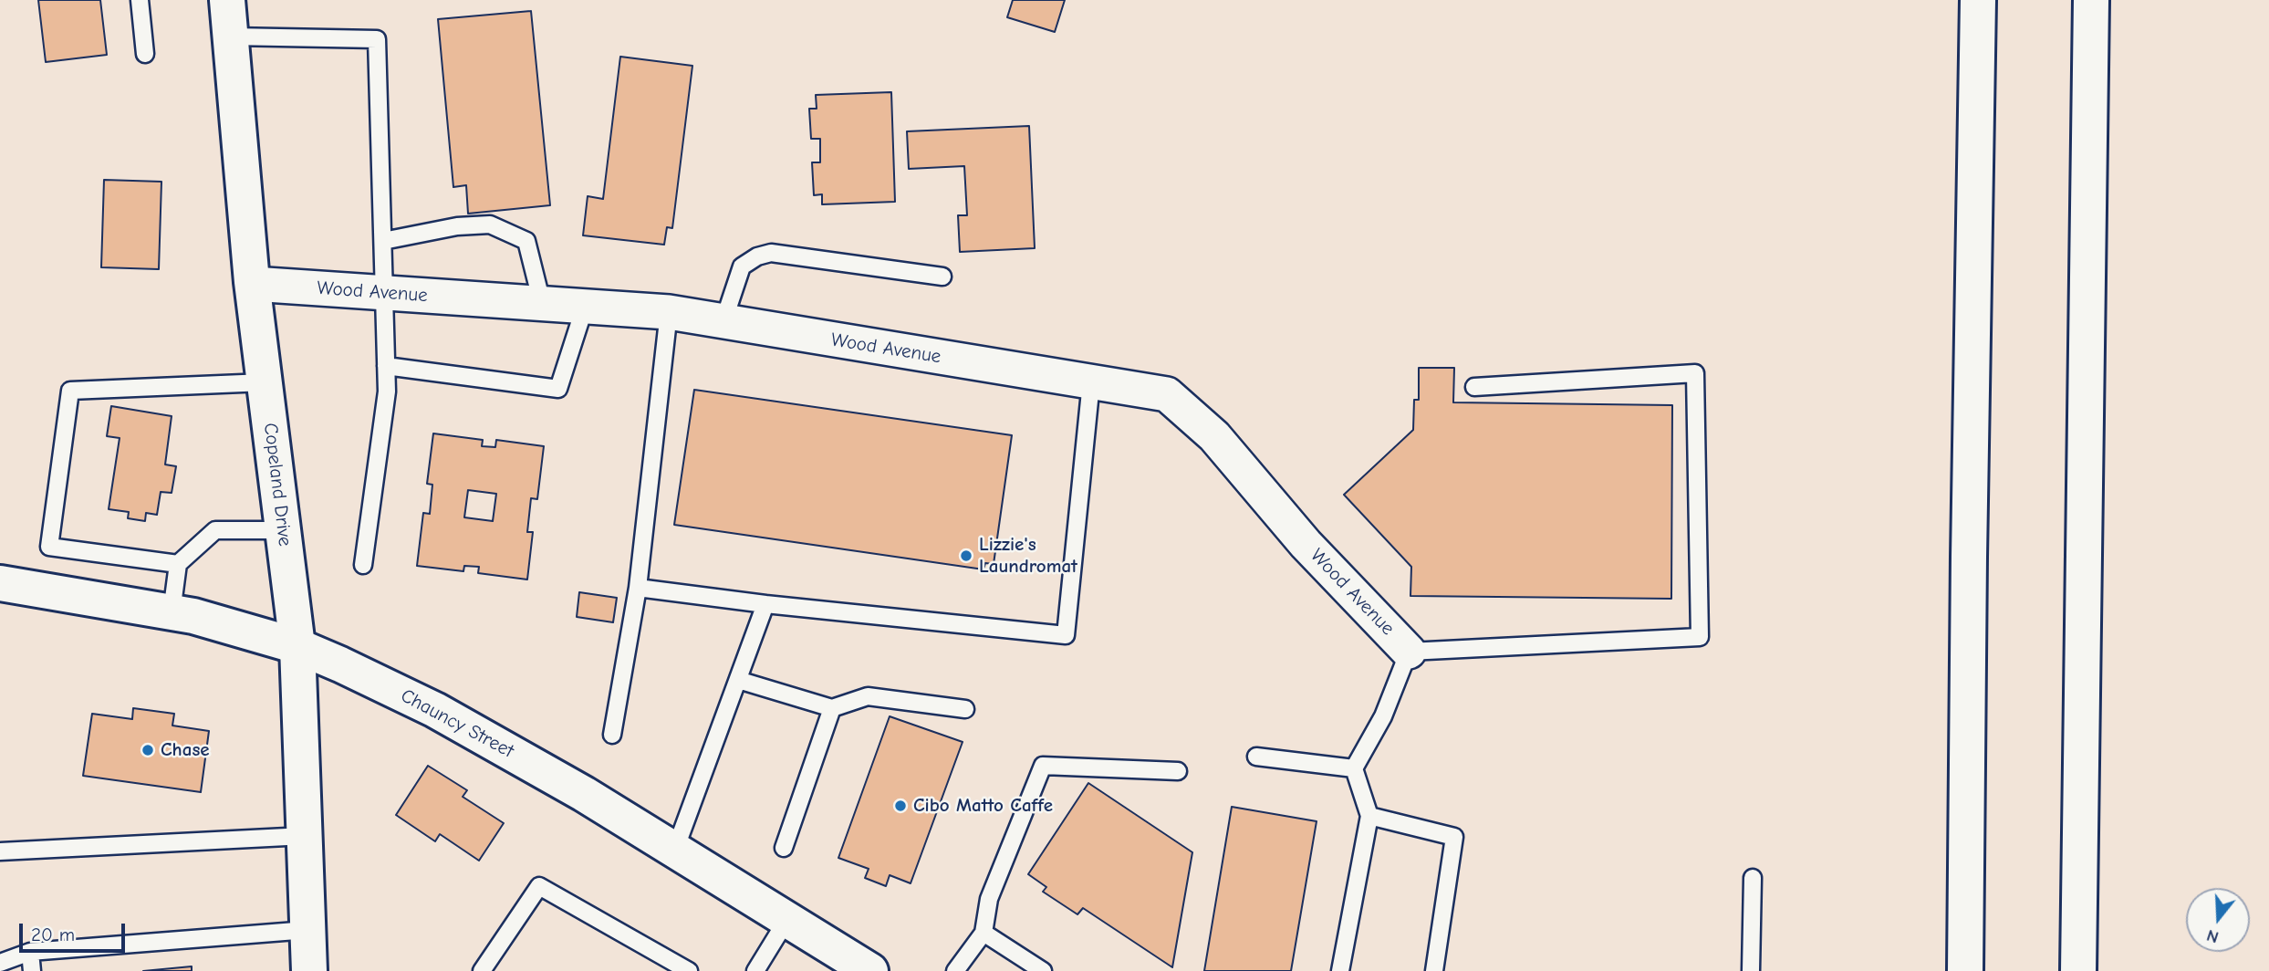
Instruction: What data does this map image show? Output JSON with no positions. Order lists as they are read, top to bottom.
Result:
{
  "streets": {
    "main road": ["Copeland Drive", "Chauncy Street"],
    "street": ["Wood Avenue"]
  },
  "crossings": [
    ["Wood Avenue", "Copeland Drive"],
    ["Copeland Drive", "Chauncy Street"]
  ],
  "places": ["Lizzie's Laundromat", "Chase", "Cibo Matto Caffe"],
  "scale_bar": "20 m",
  "north": "bottom"
}
